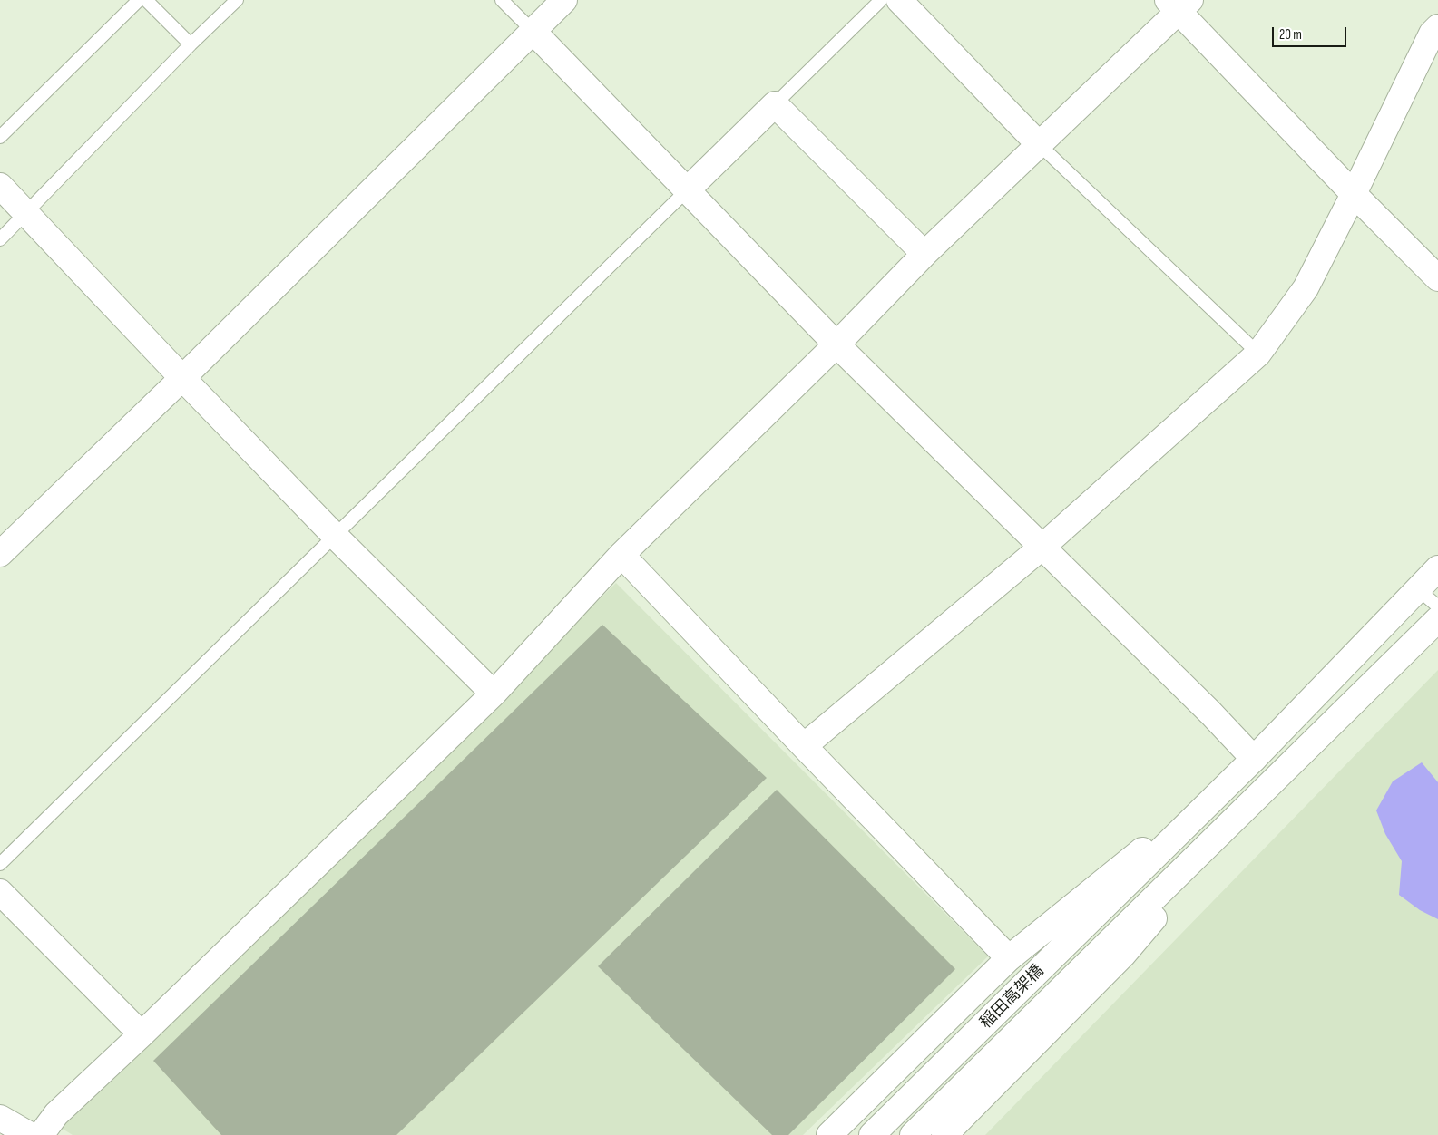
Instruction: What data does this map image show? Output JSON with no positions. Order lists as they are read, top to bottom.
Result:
{
  "streets": {
    "main road": ["稲田高架橋"]
  },
  "scale_bar": "20 m"
}
